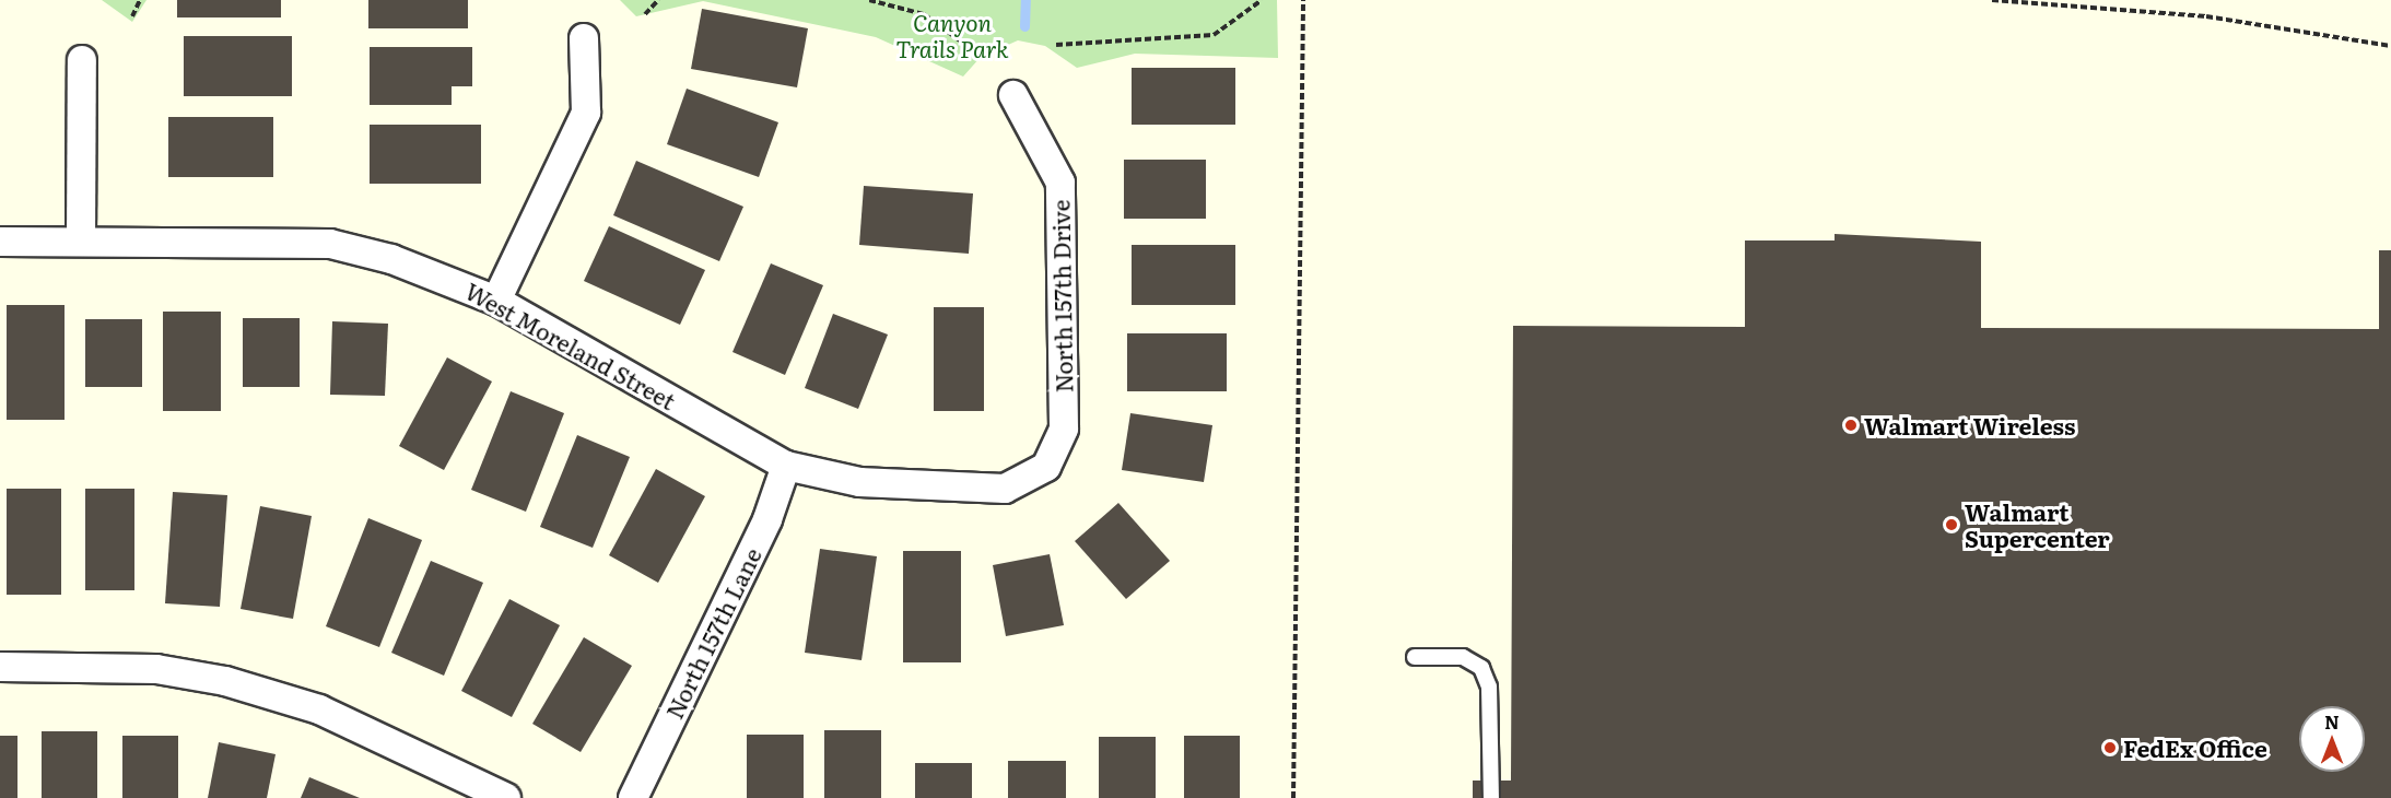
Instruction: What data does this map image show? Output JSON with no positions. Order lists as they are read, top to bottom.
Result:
{
  "streets": {
    "street": ["North 157th Drive", "West Moreland Street", "North 157th Lane"]
  },
  "crossings": [
    ["North 157th Drive", "West Moreland Street"],
    ["West Moreland Street", "North 157th Lane"]
  ],
  "parks": ["Canyon Trails Park"],
  "places": ["Walmart Wireless", "Walmart Supercenter", "FedEx Office"],
  "north": "top"
}
